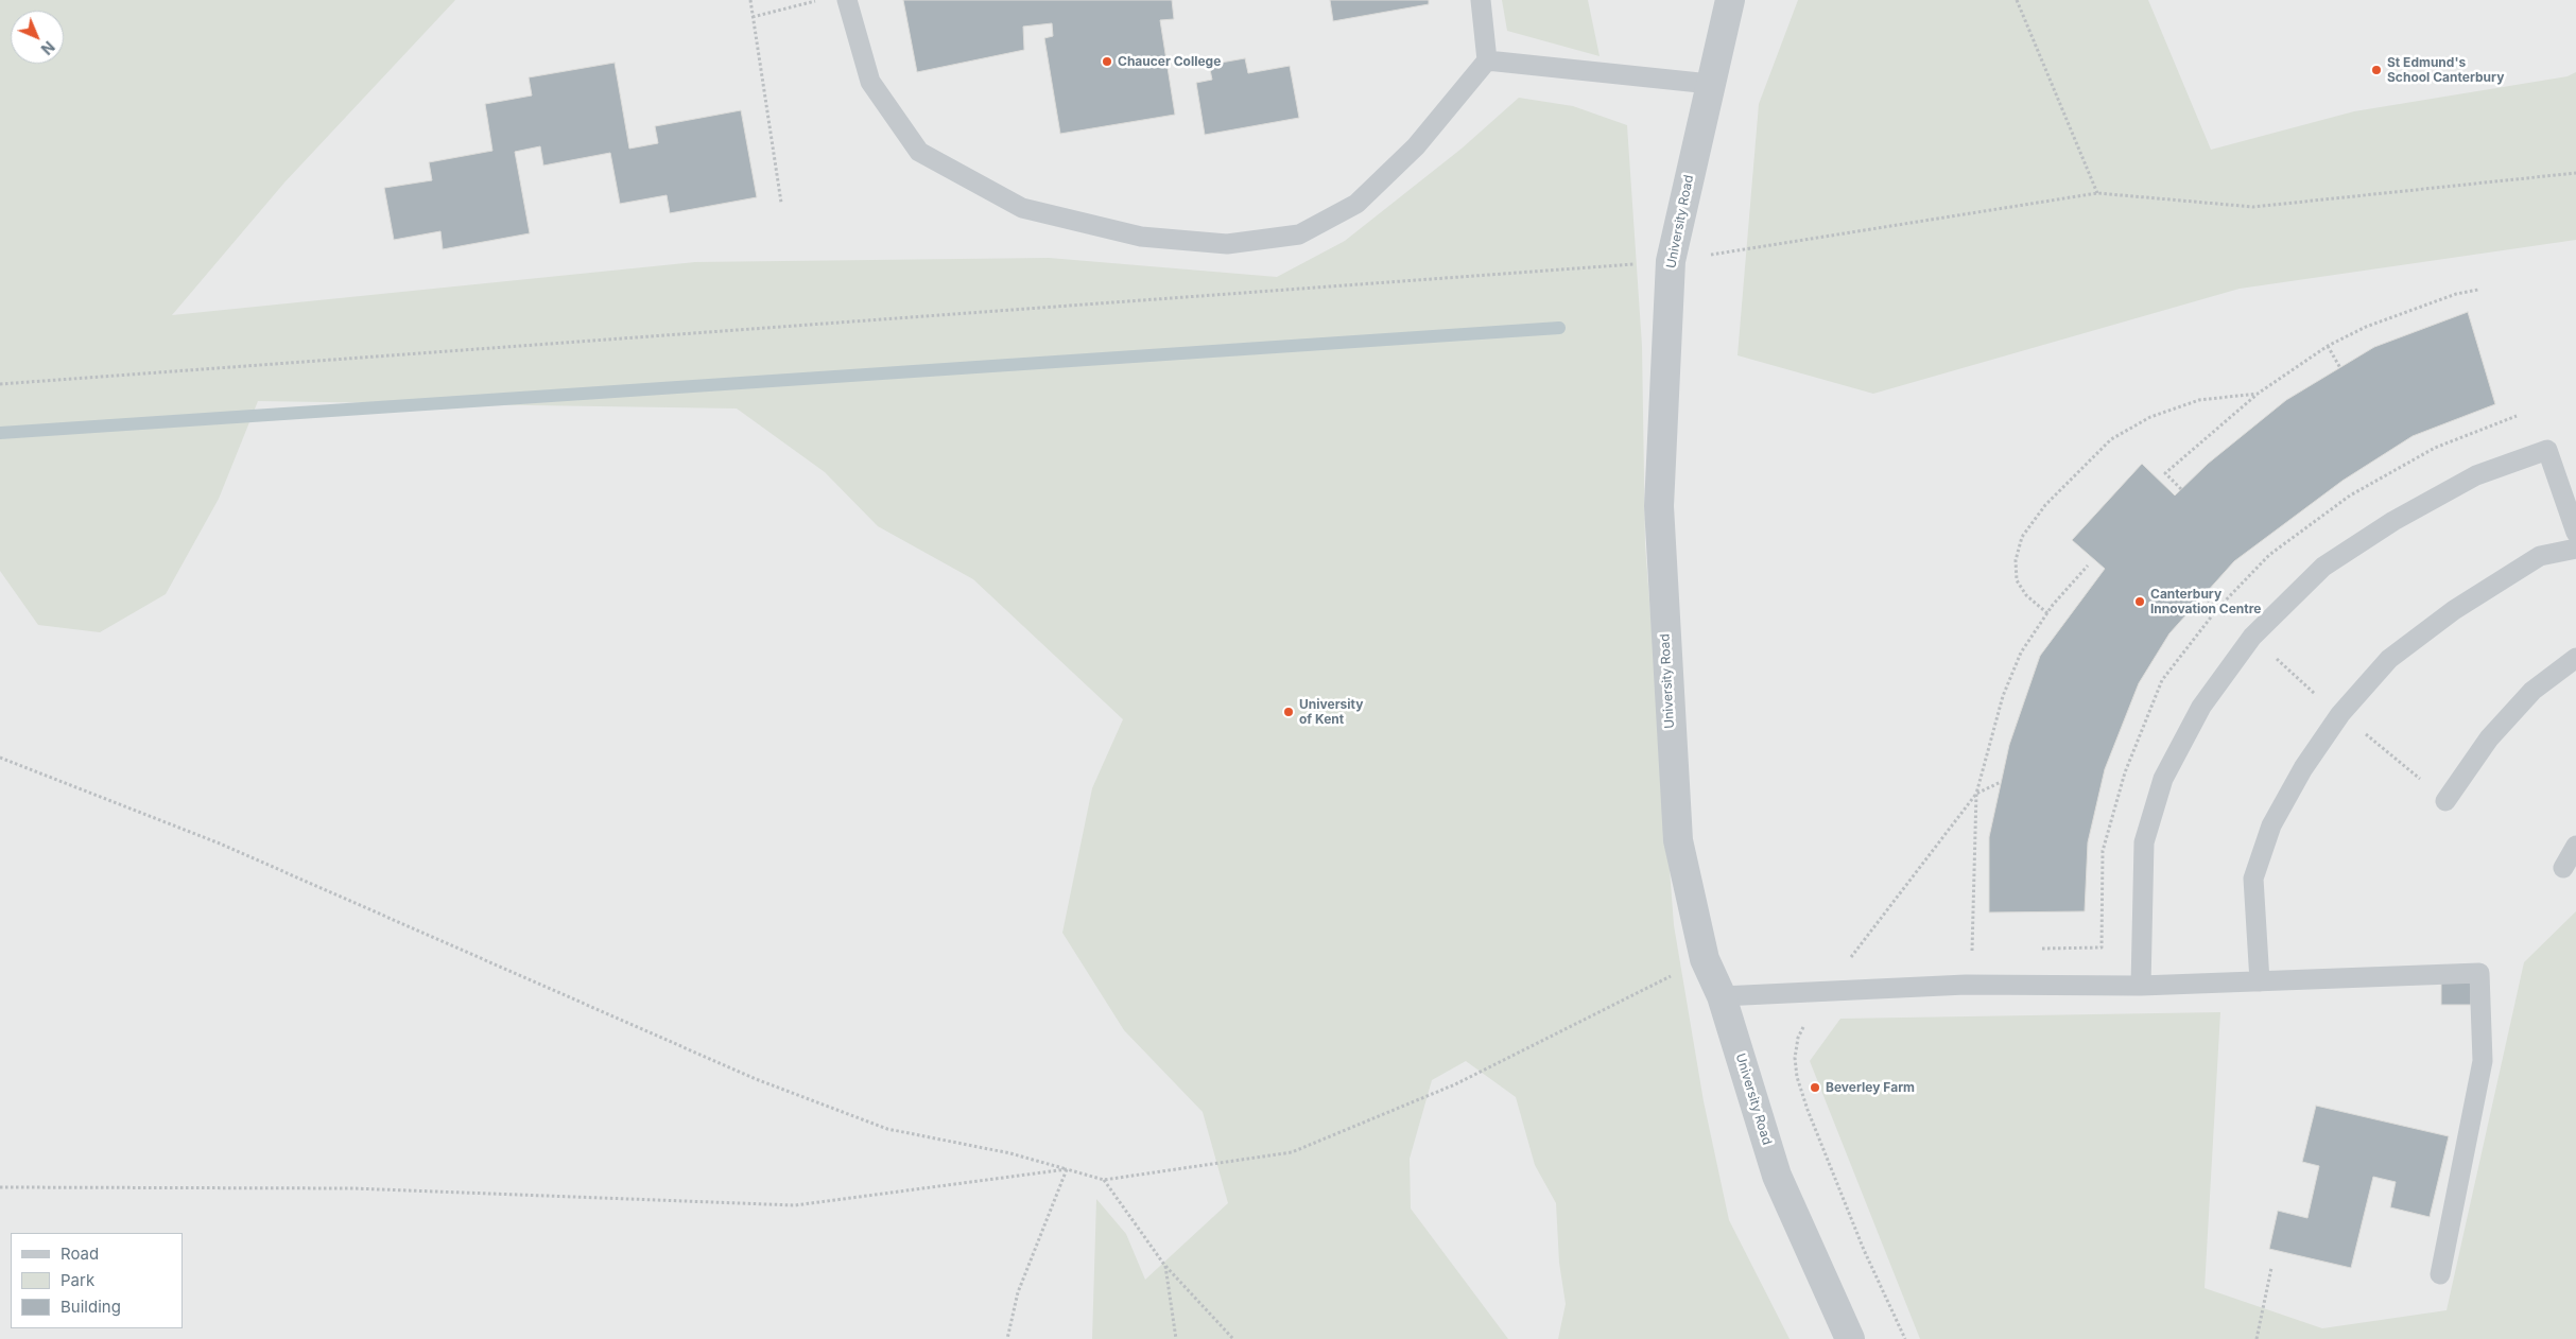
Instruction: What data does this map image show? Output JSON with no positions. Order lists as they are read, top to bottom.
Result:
{
  "streets": {
    "street": ["University Road"]
  },
  "places": [
    "Chaucer College",
    "St Edmund's School Canterbury",
    "Canterbury Innovation Centre",
    "University of Kent",
    "Beverley Farm"
  ],
  "legend": ["Road", "Park", "Building"],
  "north": "bottom right"
}
